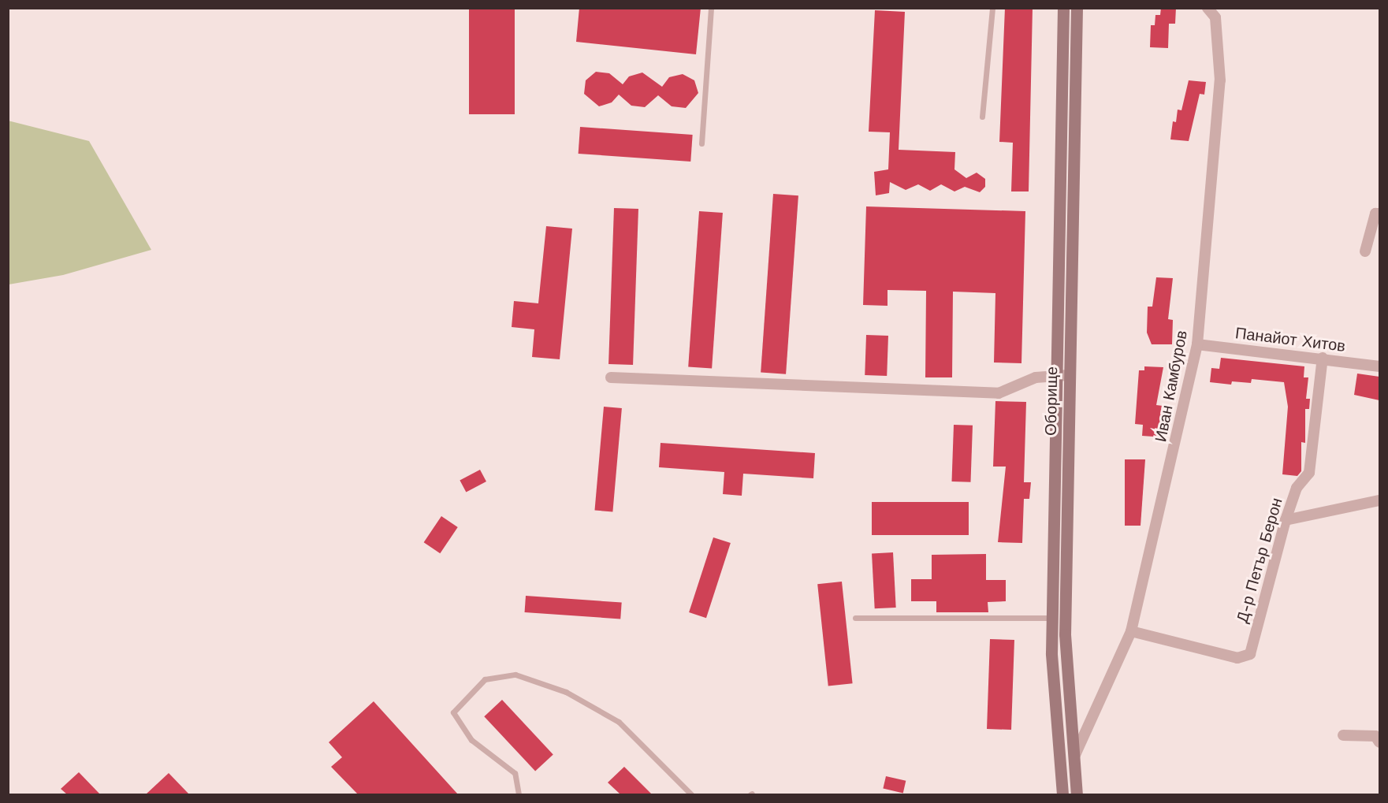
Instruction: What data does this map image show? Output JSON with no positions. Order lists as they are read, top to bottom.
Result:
{
  "streets": {
    "main road": ["Оборище"],
    "street": ["Панайот Хитов", "Иван Камбуров", "Д-р Петър Берон"]
  },
  "crossings": [
    ["Панайот Хитов", "Иван Камбуров"],
    ["Панайот Хитов", "Д-р Петър Берон"],
    ["Иван Камбуров", "Оборище"],
    ["Иван Камбуров", "Д-р Петър Берон"]
  ]
}
